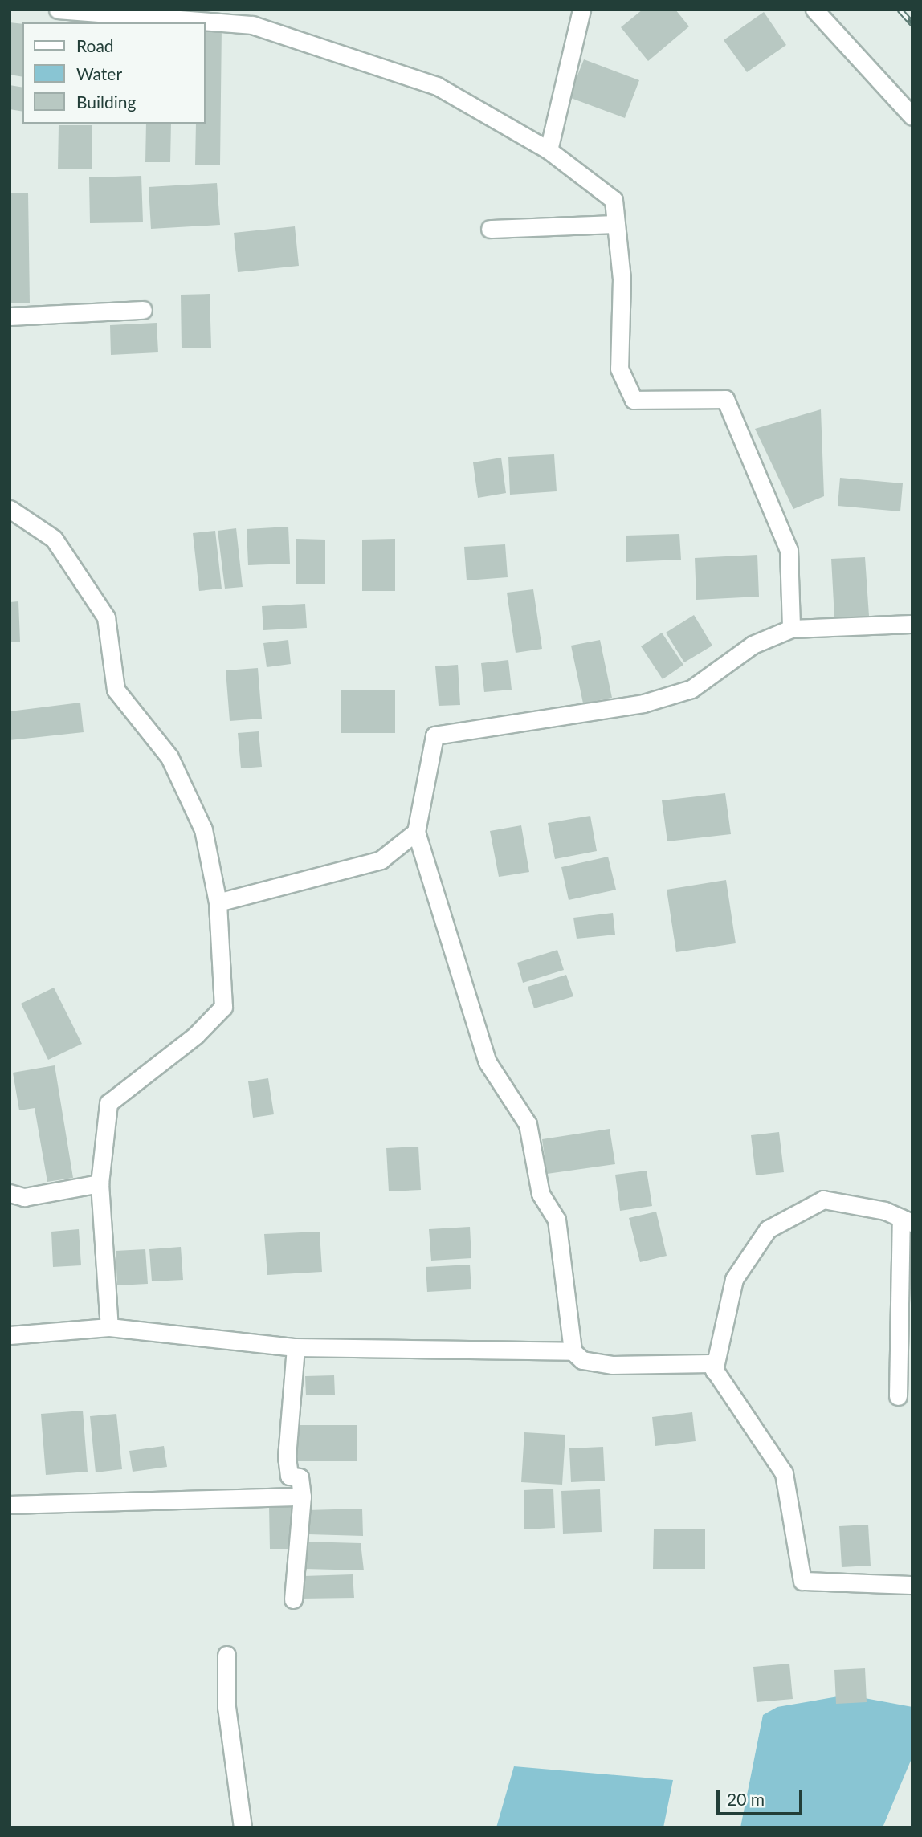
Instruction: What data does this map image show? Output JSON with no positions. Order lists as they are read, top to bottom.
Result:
{
  "legend": ["Road", "Water", "Building"],
  "scale_bar": "20 m"
}
